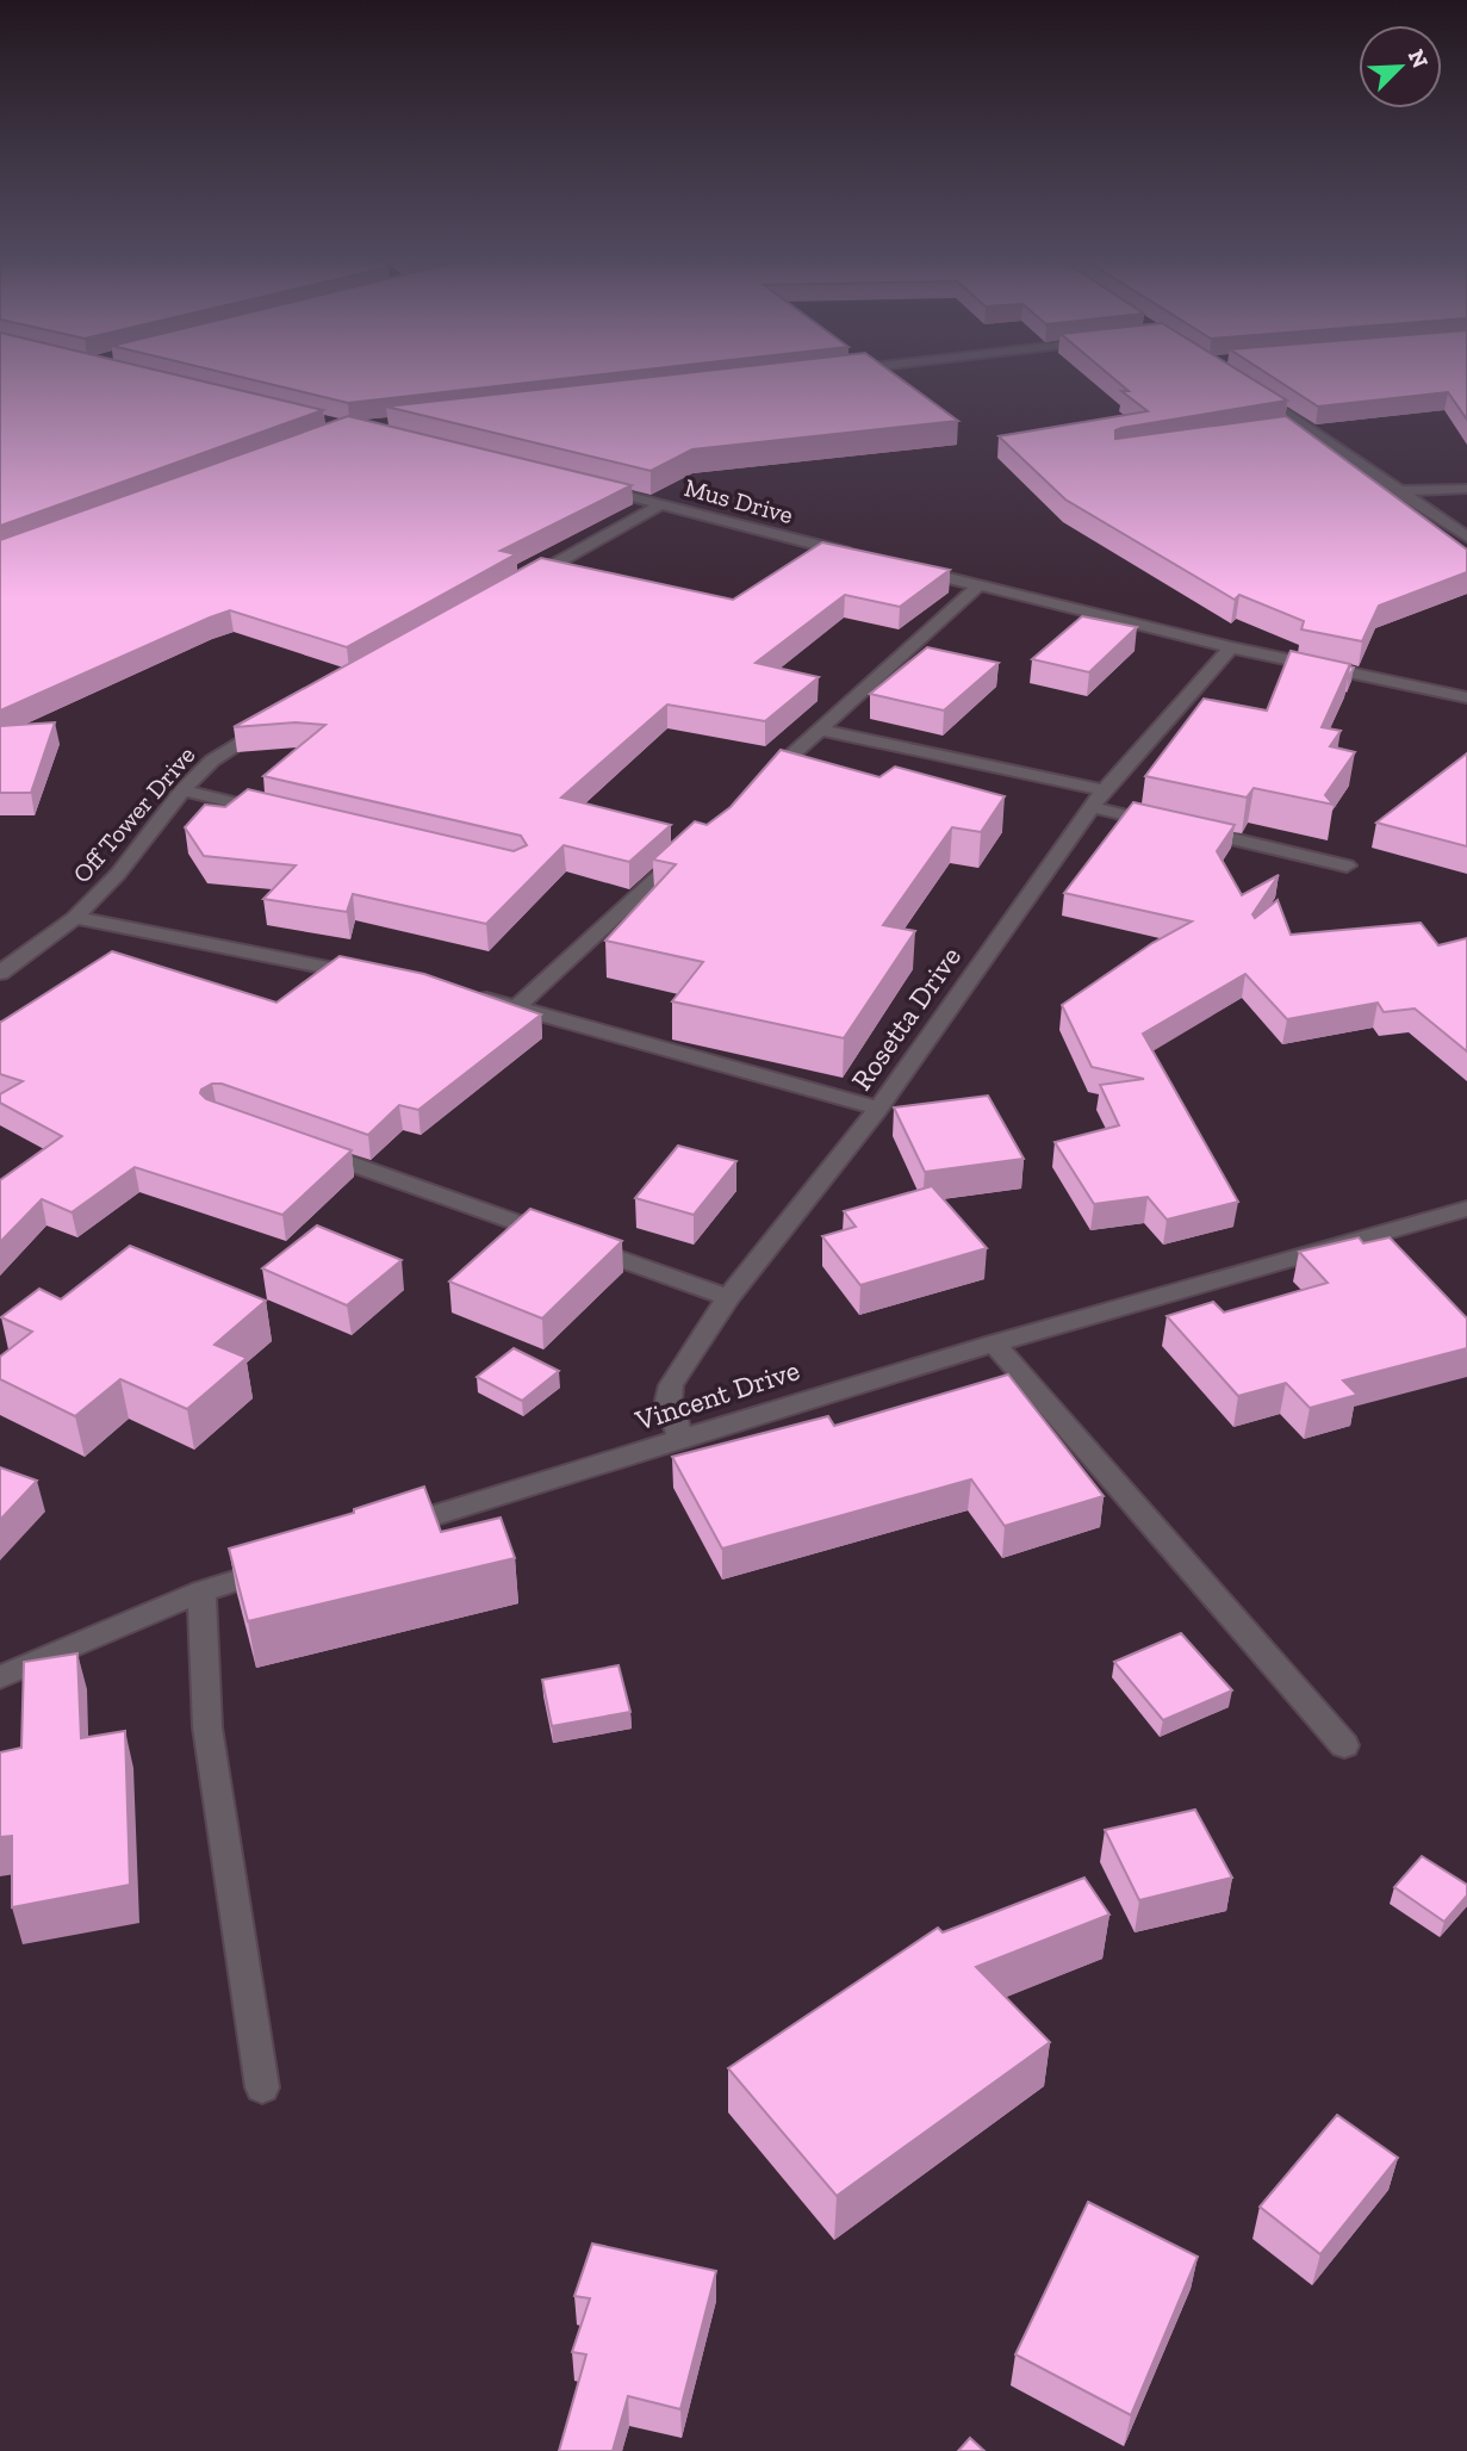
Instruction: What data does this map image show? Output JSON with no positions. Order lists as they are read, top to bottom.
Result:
{
  "streets": {
    "street": [
      "Mus Drive",
      "Off Tower Drive",
      "Rosetta Drive",
      "Vincent Drive"
    ]
  },
  "crossings": [
    ["Rosetta Drive", "Vincent Drive"]
  ],
  "north": "top right"
}
